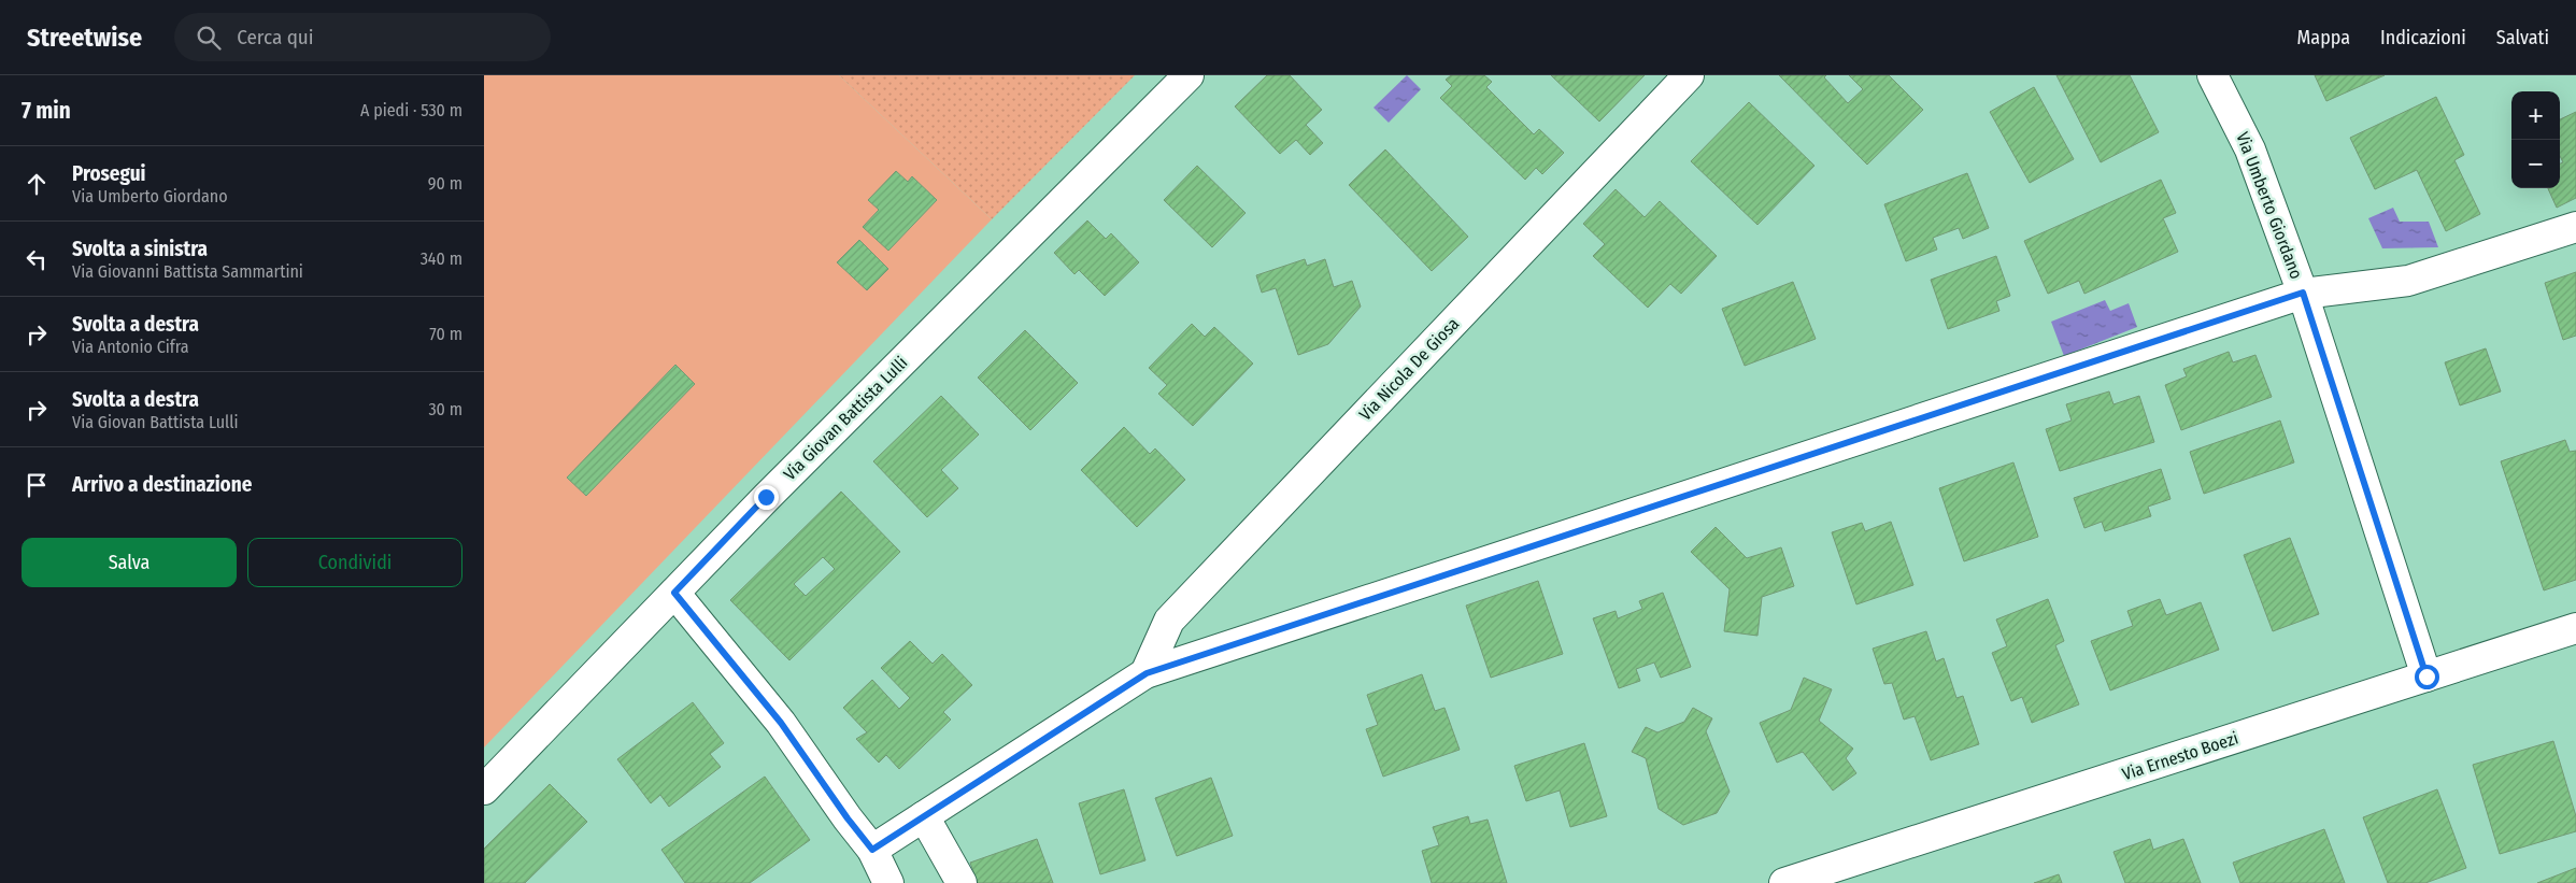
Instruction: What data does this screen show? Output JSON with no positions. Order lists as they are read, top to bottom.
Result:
{
  "streets": {
    "street": [
      "Via Umberto Giordano",
      "Via Nicola De Giosa",
      "Via Giovan Battista Lulli",
      "Via Ernesto Boezi"
    ]
  },
  "crossings": [
    ["Via Umberto Giordano", "Via Ernesto Boezi"]
  ],
  "page": {
    "header": "Streetwise",
    "search": "Cerca qui",
    "nav": ["Mappa", "Indicazioni", "Salvati"],
    "heading": ["7 min", "A piedi · 530 m"],
    "map_buttons": ["+", "−"],
    "list": [
      ["Prosegui", "Via Umberto Giordano", "90 m"],
      ["Svolta a sinistra", "Via Giovanni Battista Sammartini", "340 m"],
      ["Svolta a destra", "Via Antonio Cifra", "70 m"],
      ["Svolta a destra", "Via Giovan Battista Lulli", "30 m"],
      "Arrivo a destinazione"
    ],
    "buttons": ["Salva", "Condividi"]
  }
}
